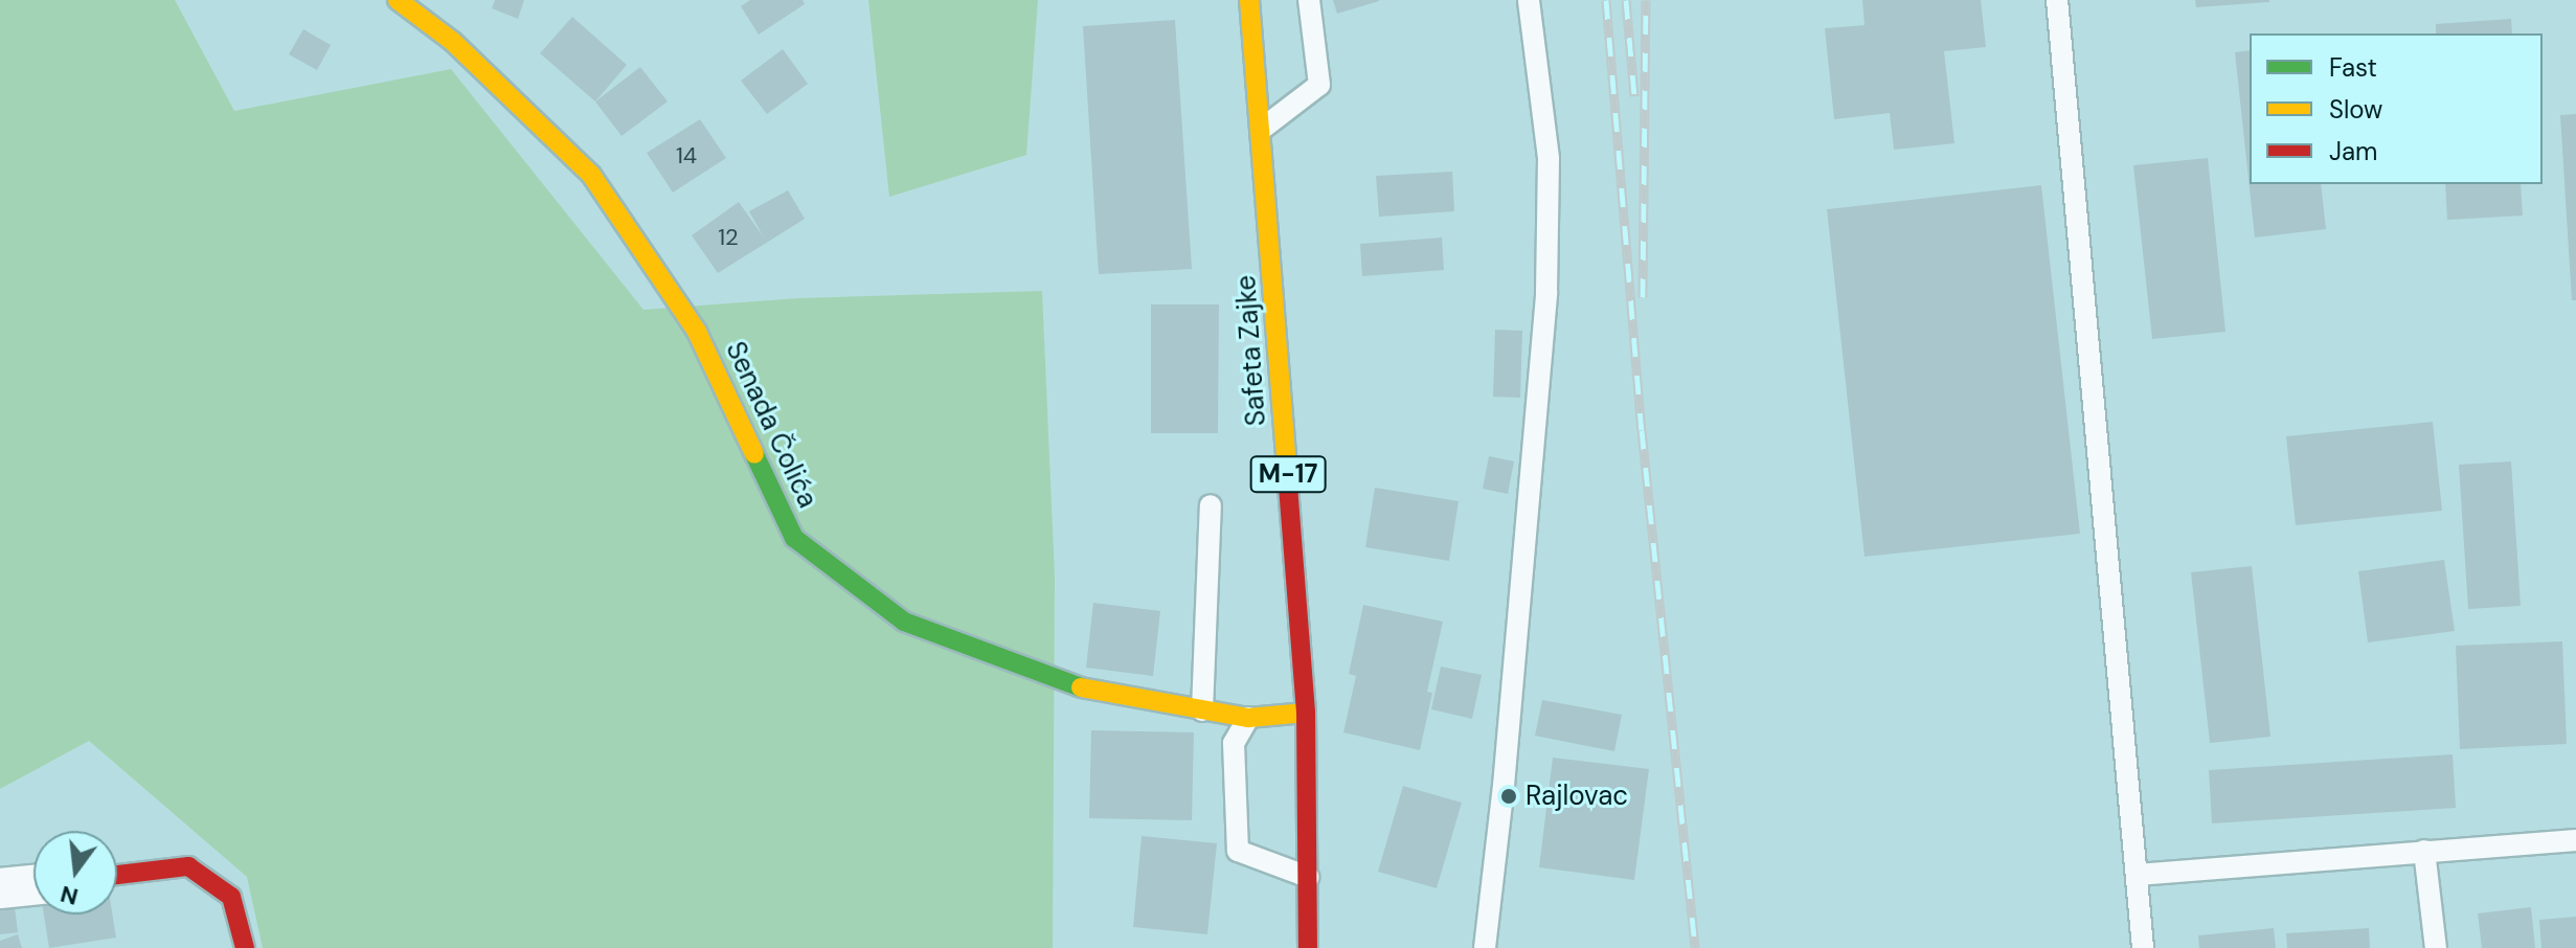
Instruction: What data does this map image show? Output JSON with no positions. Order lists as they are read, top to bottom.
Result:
{
  "streets": {
    "street": ["Safeta Zajke", "Senada Čolića", "M-17"]
  },
  "crossings": [
    ["Safeta Zajke", "Senada Čolića"]
  ],
  "places": ["Rajlovac"],
  "house_numbers": ["14", "12"],
  "legend": ["Fast", "Slow", "Jam"],
  "north": "bottom"
}
